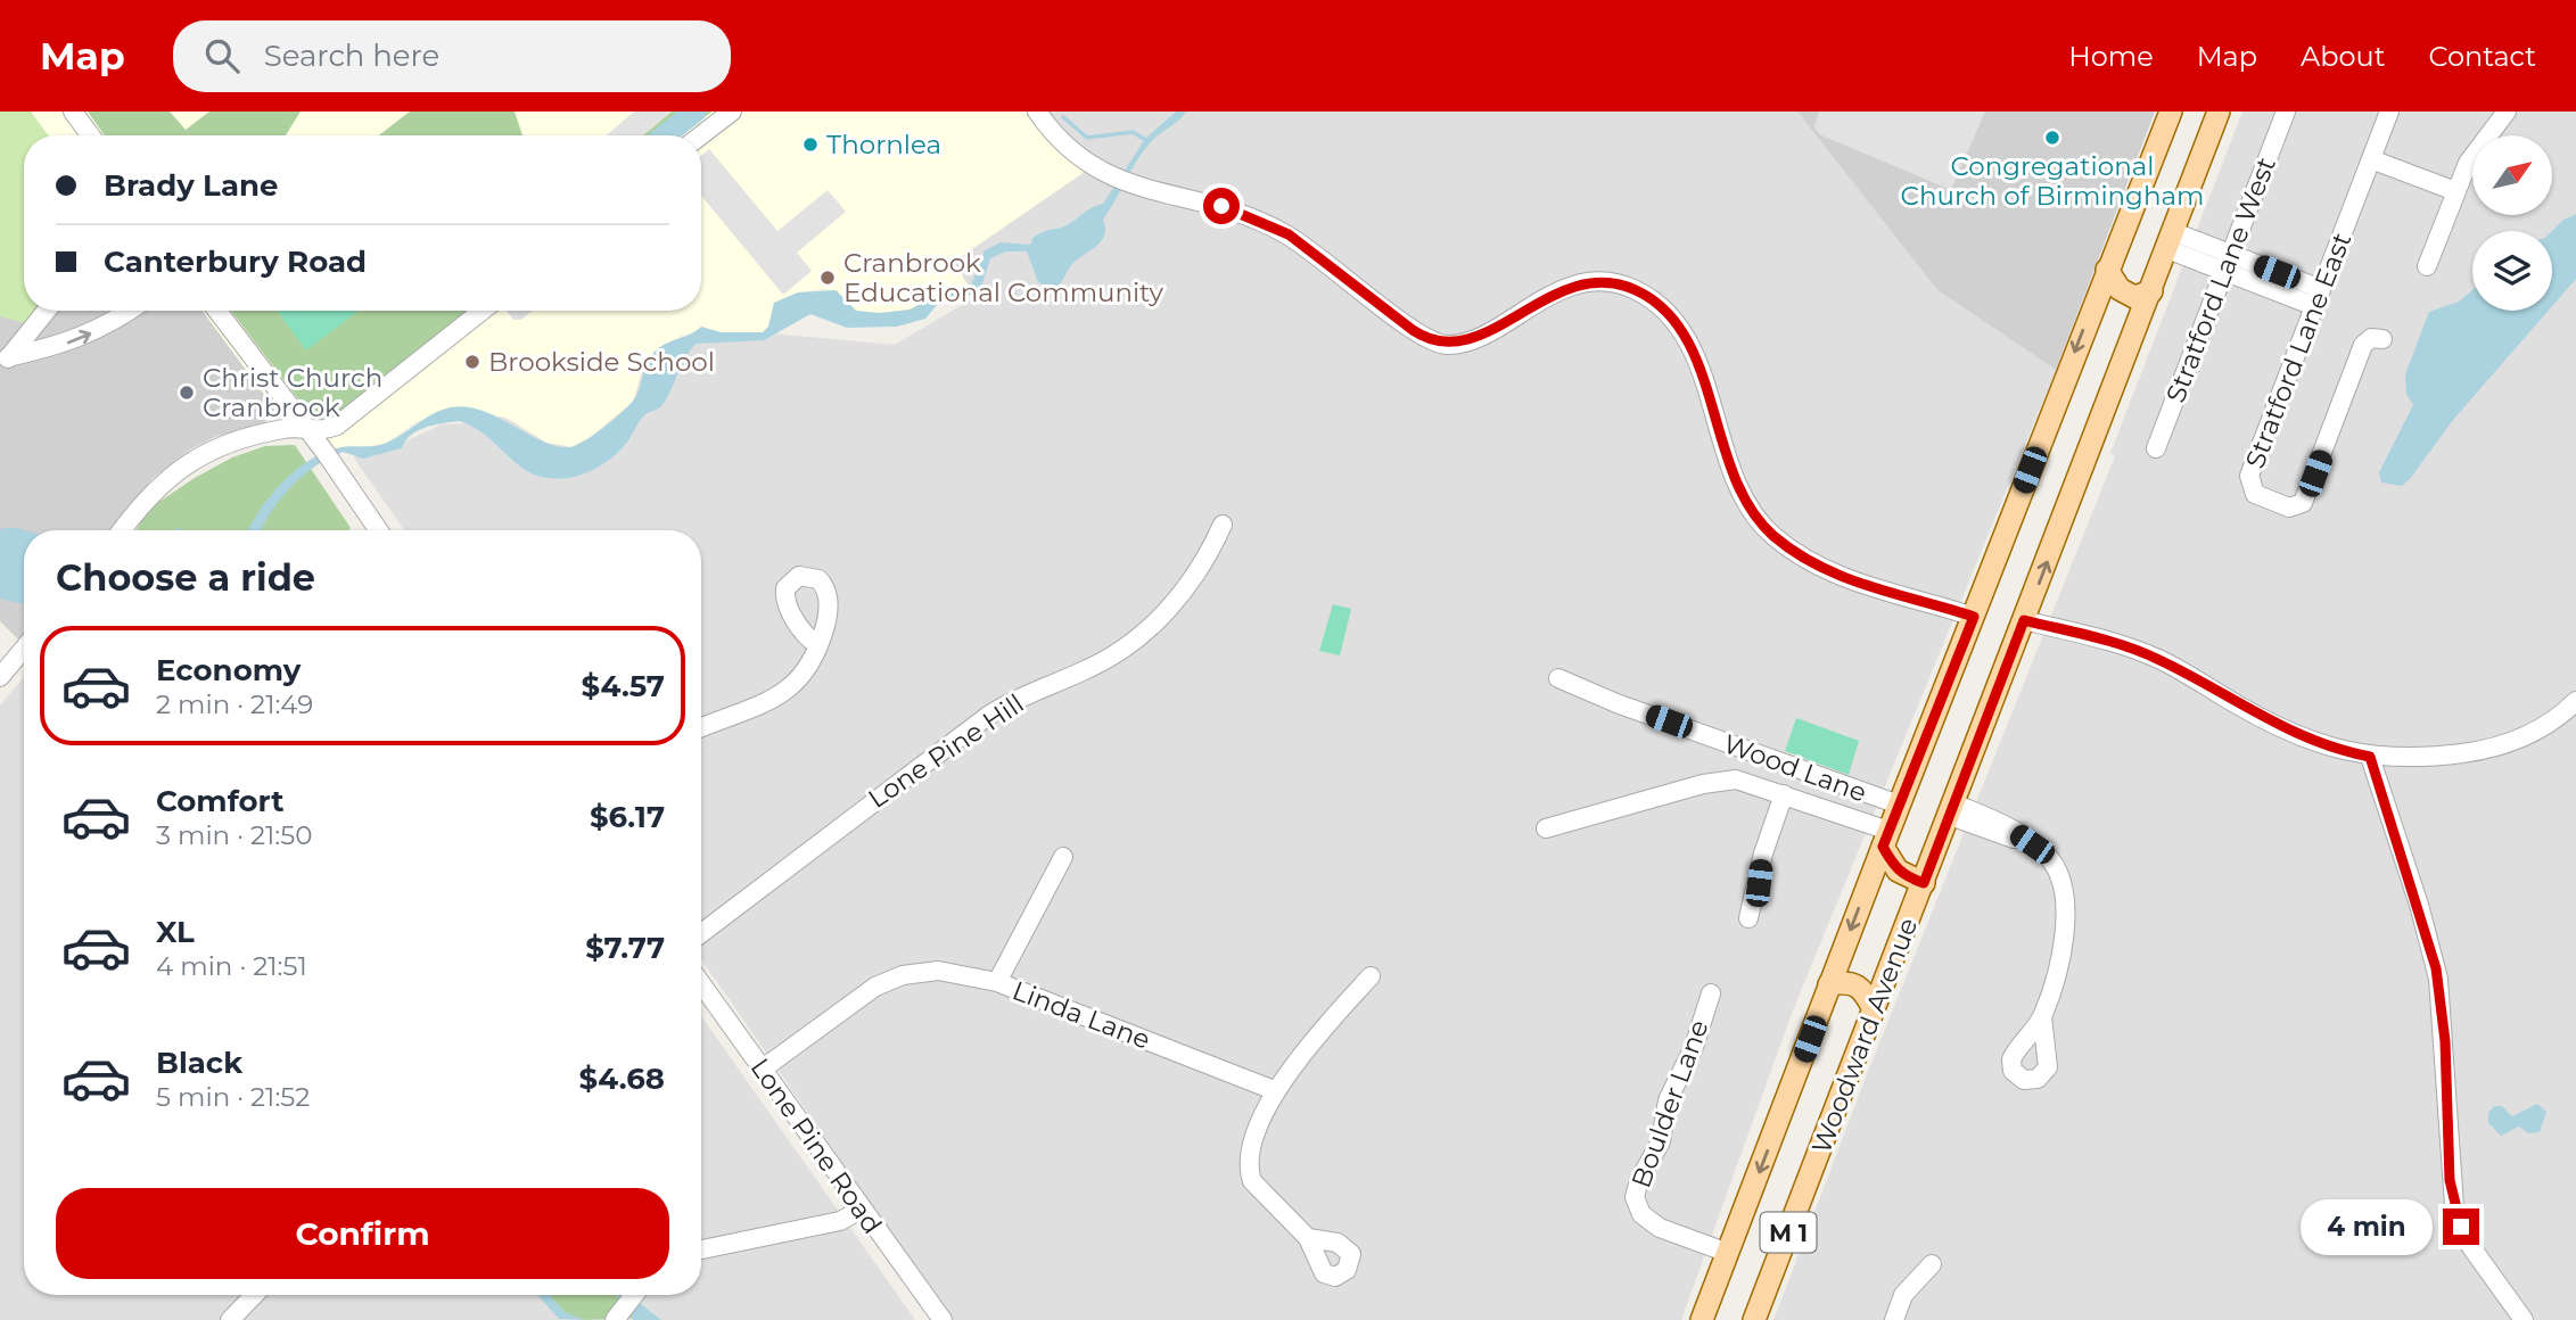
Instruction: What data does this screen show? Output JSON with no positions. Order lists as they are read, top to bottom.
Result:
{
  "streets": {
    "main road": ["Woodward Avenue", "M 1"],
    "street": [
      "Stratford Lane West",
      "Stratford Lane East",
      "Lone Pine Hill",
      "Wood Lane",
      "Linda Lane",
      "Boulder Lane",
      "Lone Pine Road"
    ]
  },
  "crossings": [
    ["Wood Lane", "Woodward Avenue"],
    ["Linda Lane", "Lone Pine Road"],
    ["Woodward Avenue", "Boulder Lane"],
    ["Woodward Avenue", "M 1"]
  ],
  "places": [
    "Congregational Church of Birmingham",
    "Thornlea",
    "Cranbrook Educational Community",
    "Brookside School",
    "Christ Church Cranbrook"
  ],
  "north": "top right",
  "page": {
    "header": "Map",
    "search": "Search here",
    "nav": [
      "Home",
      "Map",
      "About",
      "Contact"
    ],
    "banner": ["Brady Lane", "Canterbury Road"],
    "heading": "Choose a ride",
    "list": [
      {
        "name": "Economy",
        "note": "2 min · 21:49",
        "value": "$4.57"
      },
      {
        "name": "Comfort",
        "note": "3 min · 21:50",
        "value": "$6.17"
      },
      {
        "name": "XL",
        "note": "4 min · 21:51",
        "value": "$7.77"
      },
      {
        "name": "Black",
        "note": "5 min · 21:52",
        "value": "$4.68"
      }
    ],
    "buttons": "Confirm",
    "bubble": "4 min"
  }
}
